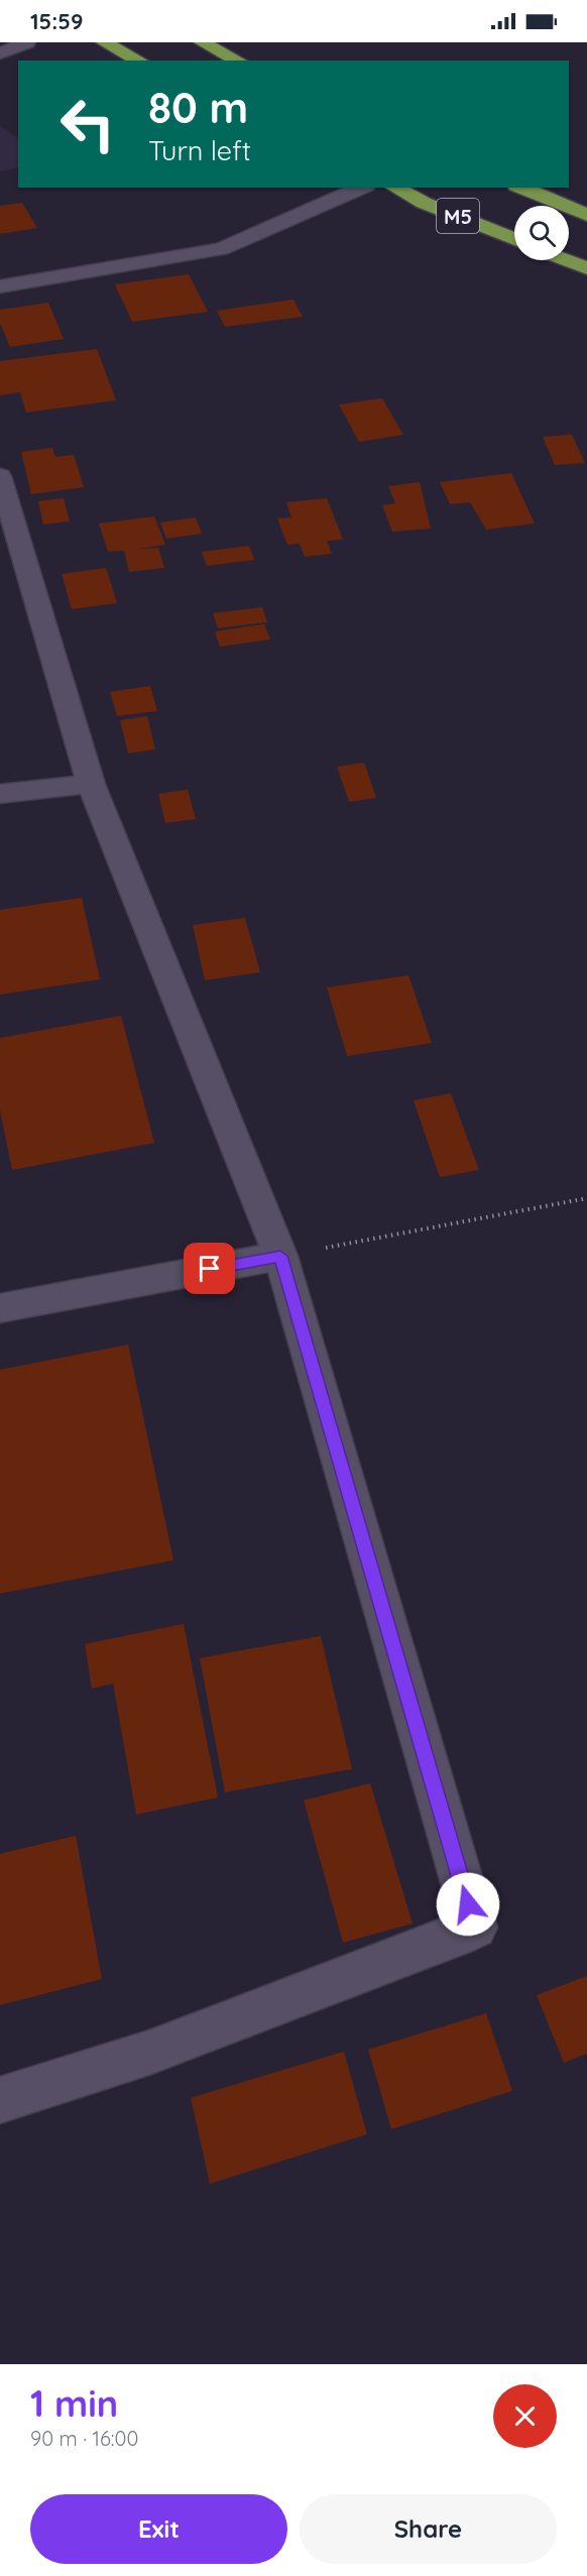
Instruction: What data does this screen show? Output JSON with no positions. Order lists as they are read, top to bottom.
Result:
{
  "streets": {
    "highway": ["M5"]
  },
  "page": {
    "status": "15:59",
    "turn": ["80 m", "Turn left"],
    "heading": ["1 min", "90 m · 16:00"],
    "buttons": ["Exit", "Share"]
  }
}
